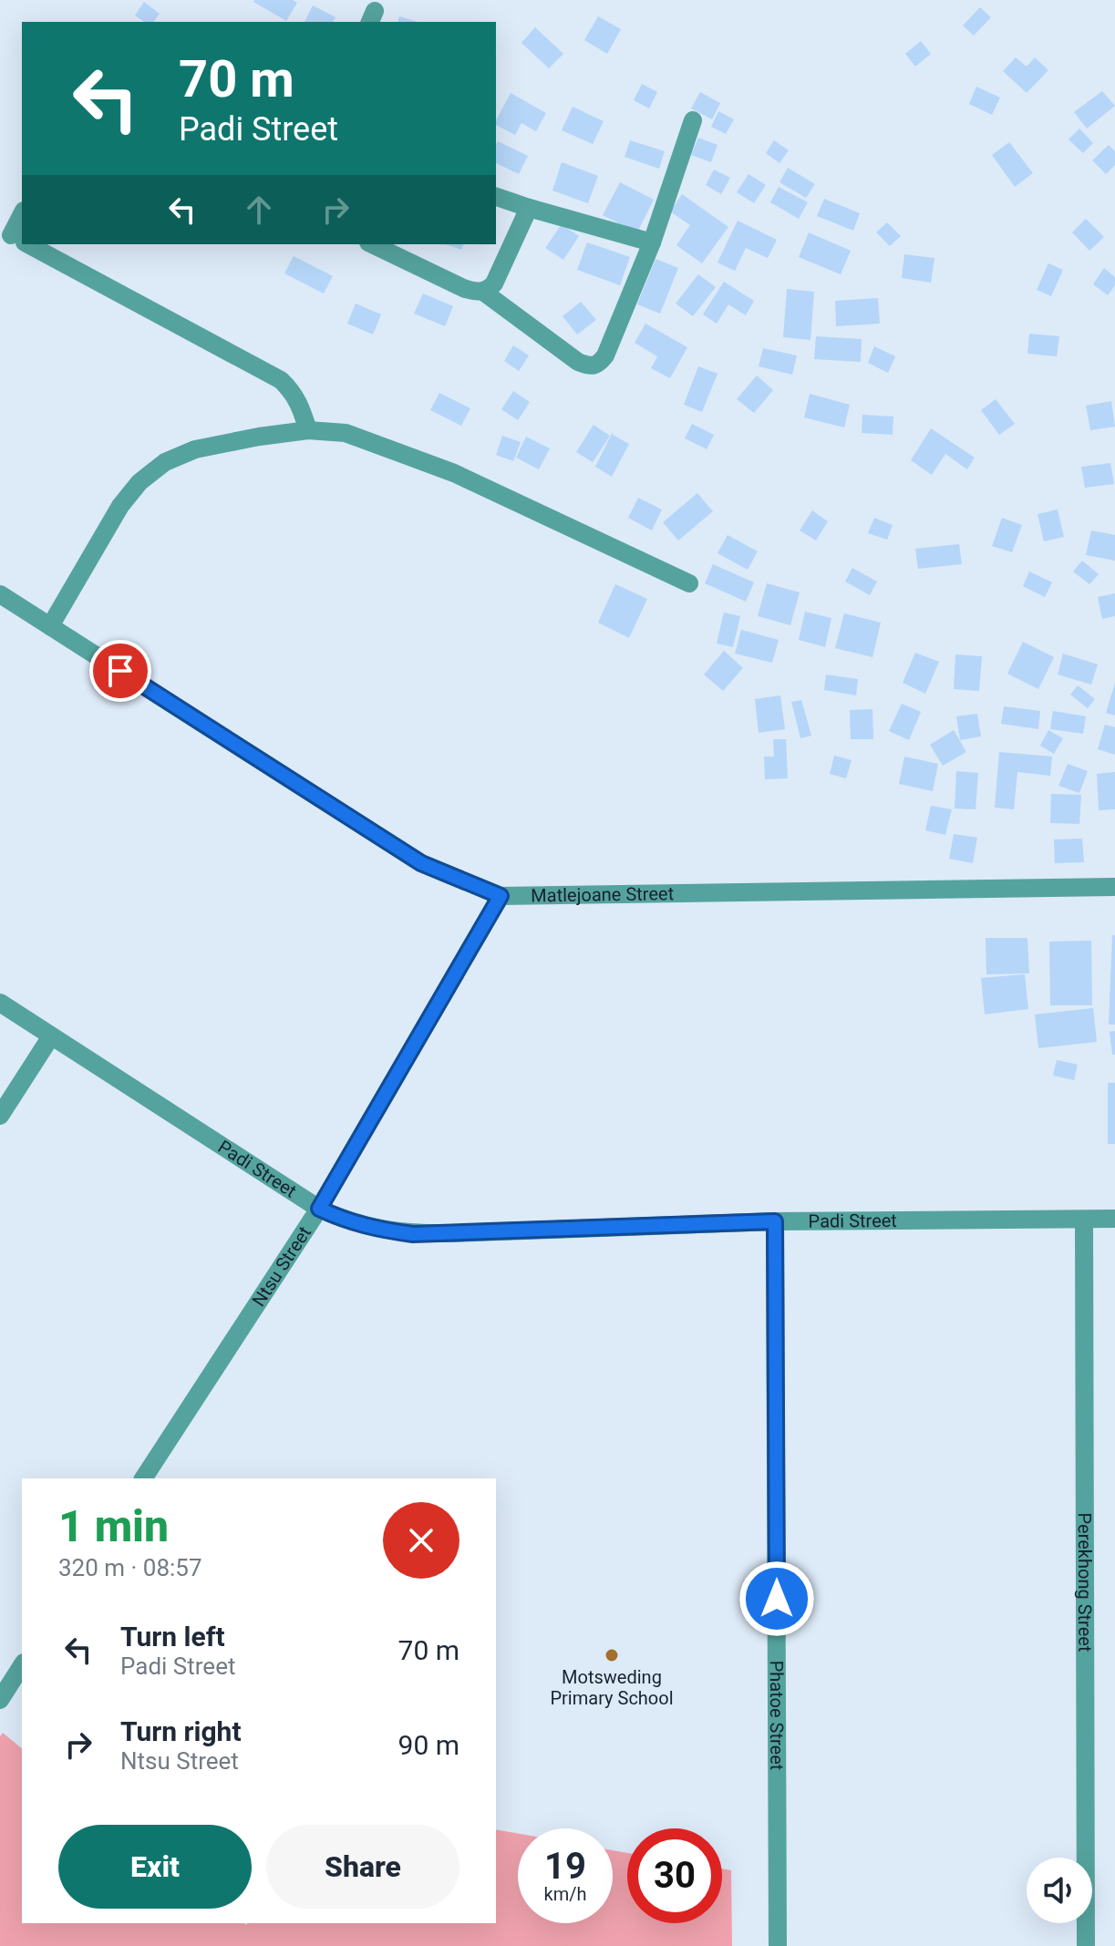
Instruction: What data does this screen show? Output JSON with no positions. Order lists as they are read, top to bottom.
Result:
{
  "streets": {
    "street": [
      "Matlejoane Street",
      "Padi Street",
      "Ntsu Street",
      "Perekhong Street",
      "Phatoe Street"
    ]
  },
  "crossings": [
    ["Matlejoane Street", "Ntsu Street"],
    ["Padi Street", "Ntsu Street"],
    ["Padi Street", "Perekhong Street"],
    ["Padi Street", "Phatoe Street"]
  ],
  "places": ["Motsweding Primary School"],
  "page": {
    "turn": ["70 m", "Padi Street"],
    "heading": ["1 min", "320 m · 08:57"],
    "list": [
      {
        "name": "Turn left",
        "note": "Padi Street",
        "value": "70 m"
      },
      {
        "name": "Turn right",
        "note": "Ntsu Street",
        "value": "90 m"
      }
    ],
    "buttons": ["Exit", "Share"],
    "speed": "19 km/h",
    "limit": "30"
  }
}
